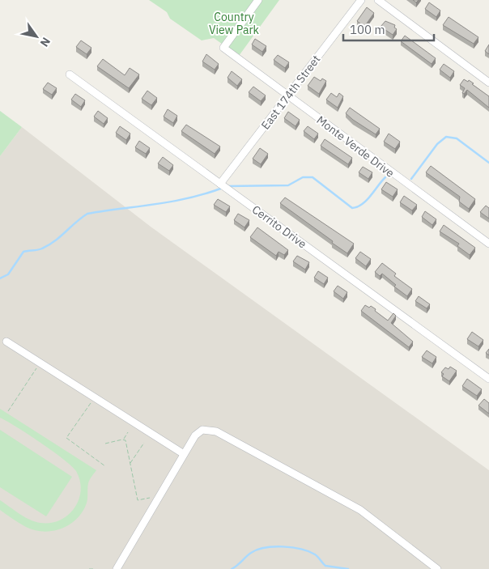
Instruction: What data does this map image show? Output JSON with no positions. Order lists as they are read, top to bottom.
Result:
{
  "streets": {
    "street": ["East 174th Street", "Monte Verde Drive", "Cerrito Drive"]
  },
  "crossings": [
    ["East 174th Street", "Monte Verde Drive"],
    ["East 174th Street", "Cerrito Drive"]
  ],
  "parks": ["Country View Park"],
  "scale_bar": "100 m",
  "north": "bottom right"
}
